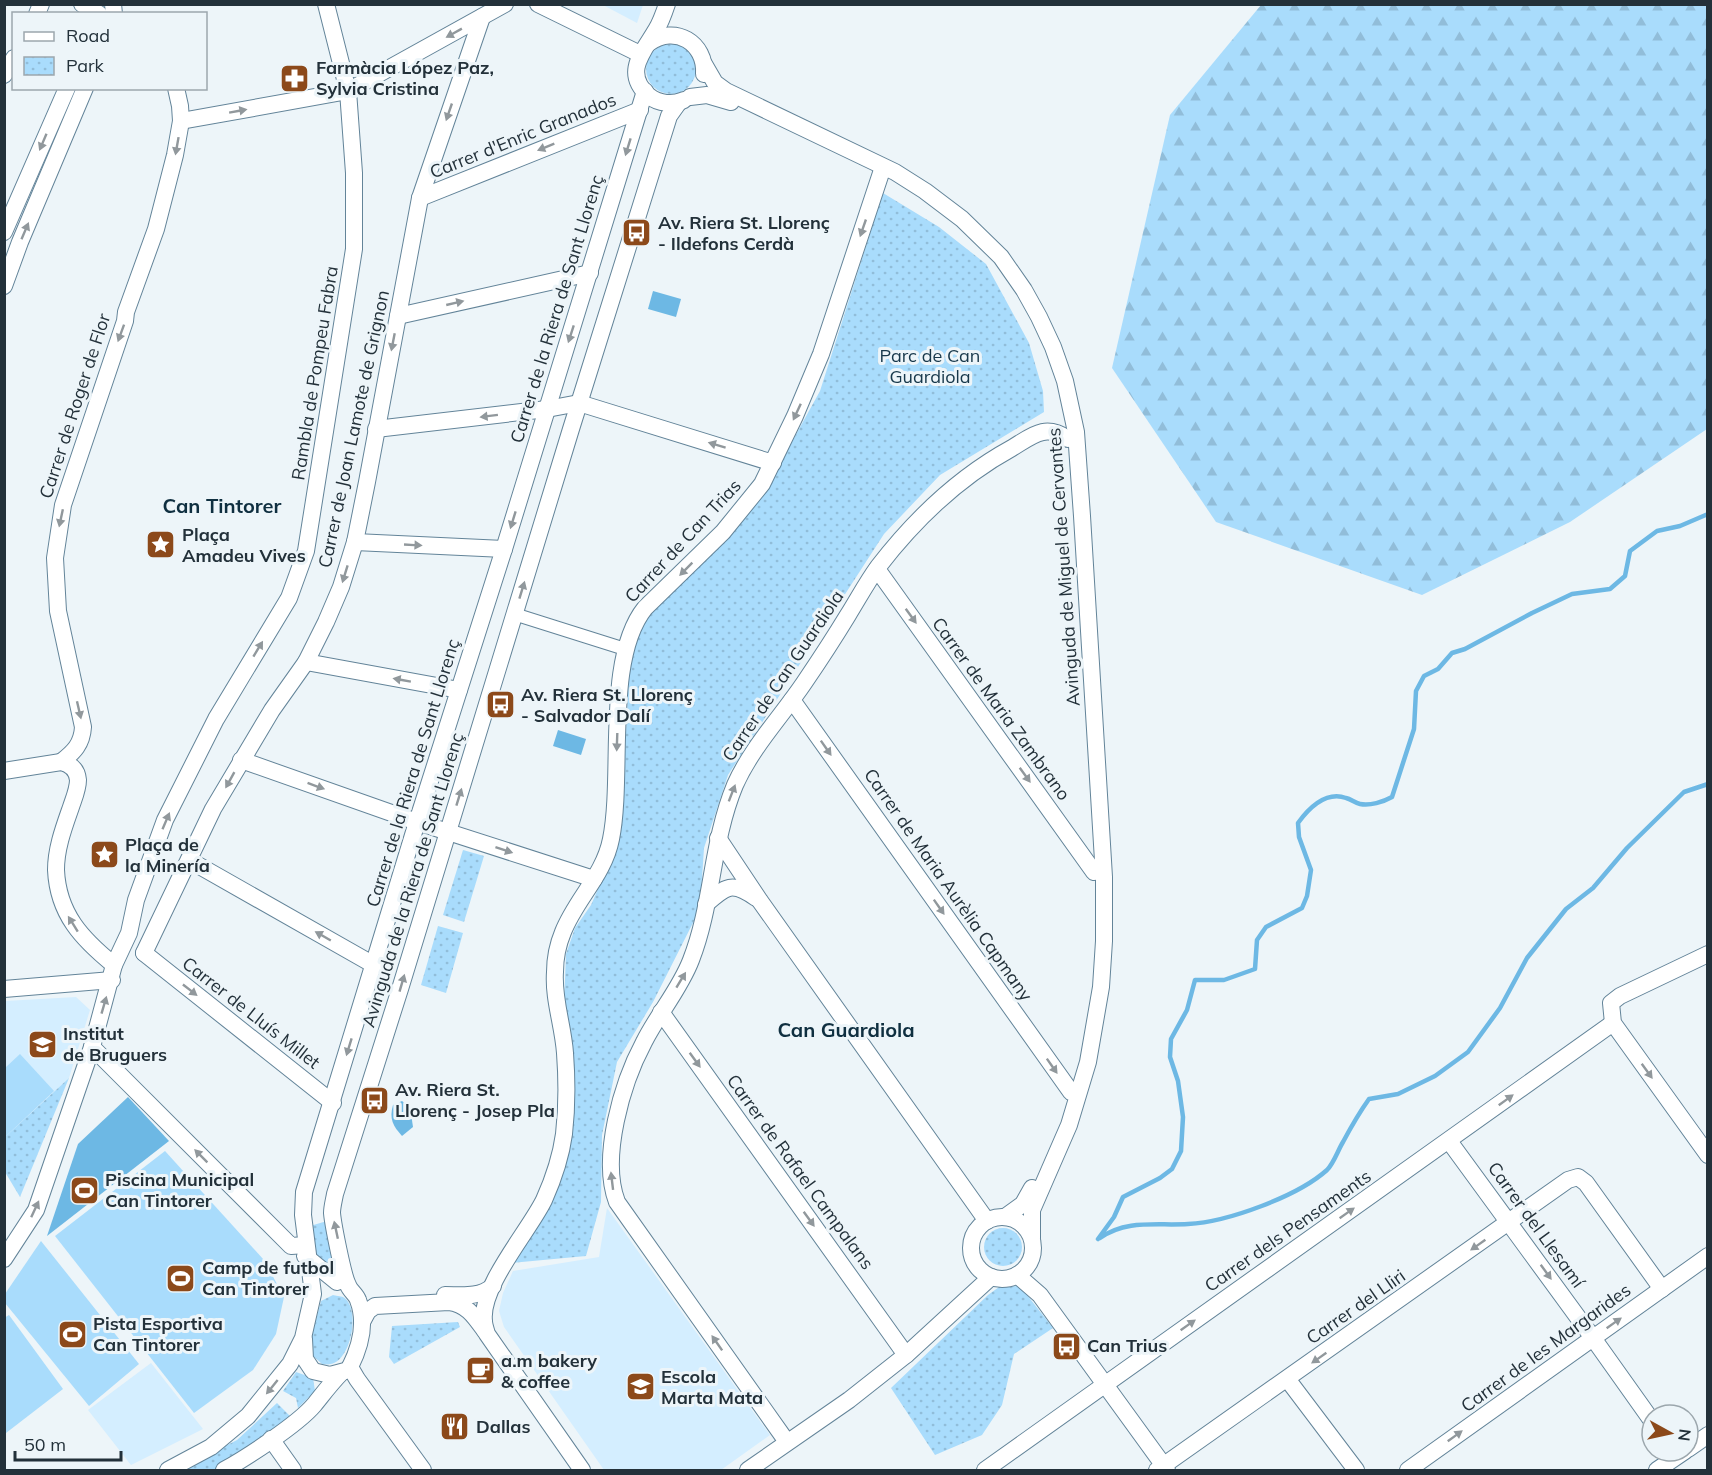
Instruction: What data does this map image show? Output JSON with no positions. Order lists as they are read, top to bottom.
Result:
{
  "streets": {
    "street": [
      "Carrer d'Enric Granados",
      "Carrer de la Riera de Sant Llorenç",
      "Rambla de Pompeu Fabra",
      "Carrer de Roger de Flor",
      "Carrer de Joan Lamote de Grignon",
      "Carrer de Can Trias",
      "Avinguda de Miguel de Cervantes",
      "Carrer de Can Guardiola",
      "Carrer de Maria Zambrano",
      "Avinguda de la Riera de Sant Llorenç",
      "Carrer de Maria Aurèlia Capmany",
      "Carrer de Lluís Millet",
      "Carrer de Rafael Campalans",
      "Carrer del Llesamí",
      "Carrer dels Pensaments",
      "Carrer del Lliri",
      "Carrer de les Margarides"
    ]
  },
  "crossings": [
    ["Carrer d'Enric Granados", "Carrer de la Riera de Sant Llorenç"],
    ["Carrer d'Enric Granados", "Carrer de Joan Lamote de Grignon"],
    ["Carrer de la Riera de Sant Llorenç", "Avinguda de Miguel de Cervantes"],
    ["Carrer de la Riera de Sant Llorenç", "Avinguda de la Riera de Sant Llorenç"],
    ["Carrer de la Riera de Sant Llorenç", "Carrer de Lluís Millet"],
    ["Carrer de Joan Lamote de Grignon", "Carrer de Lluís Millet"],
    ["Carrer de Can Trias", "Avinguda de Miguel de Cervantes"],
    ["Avinguda de Miguel de Cervantes", "Carrer de Can Guardiola"],
    ["Avinguda de Miguel de Cervantes", "Carrer de Maria Zambrano"],
    ["Avinguda de Miguel de Cervantes", "Avinguda de la Riera de Sant Llorenç"],
    ["Avinguda de Miguel de Cervantes", "Carrer de Maria Aurèlia Capmany"],
    ["Carrer de Can Guardiola", "Carrer de Maria Zambrano"],
    ["Carrer de Can Guardiola", "Carrer de Maria Aurèlia Capmany"],
    ["Carrer de Can Guardiola", "Carrer de Rafael Campalans"],
    ["Carrer del Llesamí", "Carrer dels Pensaments"],
    ["Carrer del Llesamí", "Carrer del Lliri"],
    ["Carrer del Llesamí", "Carrer de les Margarides"],
    ["Carrer del Lliri", "Carrer de les Margarides"]
  ],
  "one_way": [
    "Carrer de la Riera de Sant Llorenç",
    "Rambla de Pompeu Fabra",
    "Carrer de Joan Lamote de Grignon",
    "Carrer de Can Trias",
    "Carrer de Can Guardiola",
    "Carrer de Maria Zambrano",
    "Avinguda de la Riera de Sant Llorenç",
    "Carrer del Llesamí",
    "Carrer dels Pensaments",
    "Carrer del Lliri",
    "Carrer de les Margarides"
  ],
  "districts": ["Can Tintorer", "Can Guardiola"],
  "parks": ["Parc de Can Guardiola"],
  "places": {
    "pharmacy": ["Farmàcia López Paz, Sylvia Cristina"],
    "bus stop": [
      "Av. Riera St. Llorenç - Ildefons Cerdà",
      "Av. Riera St. Llorenç - Salvador Dalí",
      "Av. Riera St. Llorenç - Josep Pla",
      "Can Trius"
    ],
    "place": ["Plaça Amadeu Vives", "Plaça de la Minería"],
    "school or university": ["Institut de Bruguers", "Escola Marta Mata"],
    "sports": ["Piscina Municipal Can Tintorer", "Camp de futbol Can Tintorer", "Pista Esportiva Can Tintorer"],
    "cafe": ["a.m bakery & coffee"],
    "restaurant": ["Dallas"]
  },
  "legend": ["Road", "Park"],
  "scale_bar": "50 m",
  "north": "right"
}
